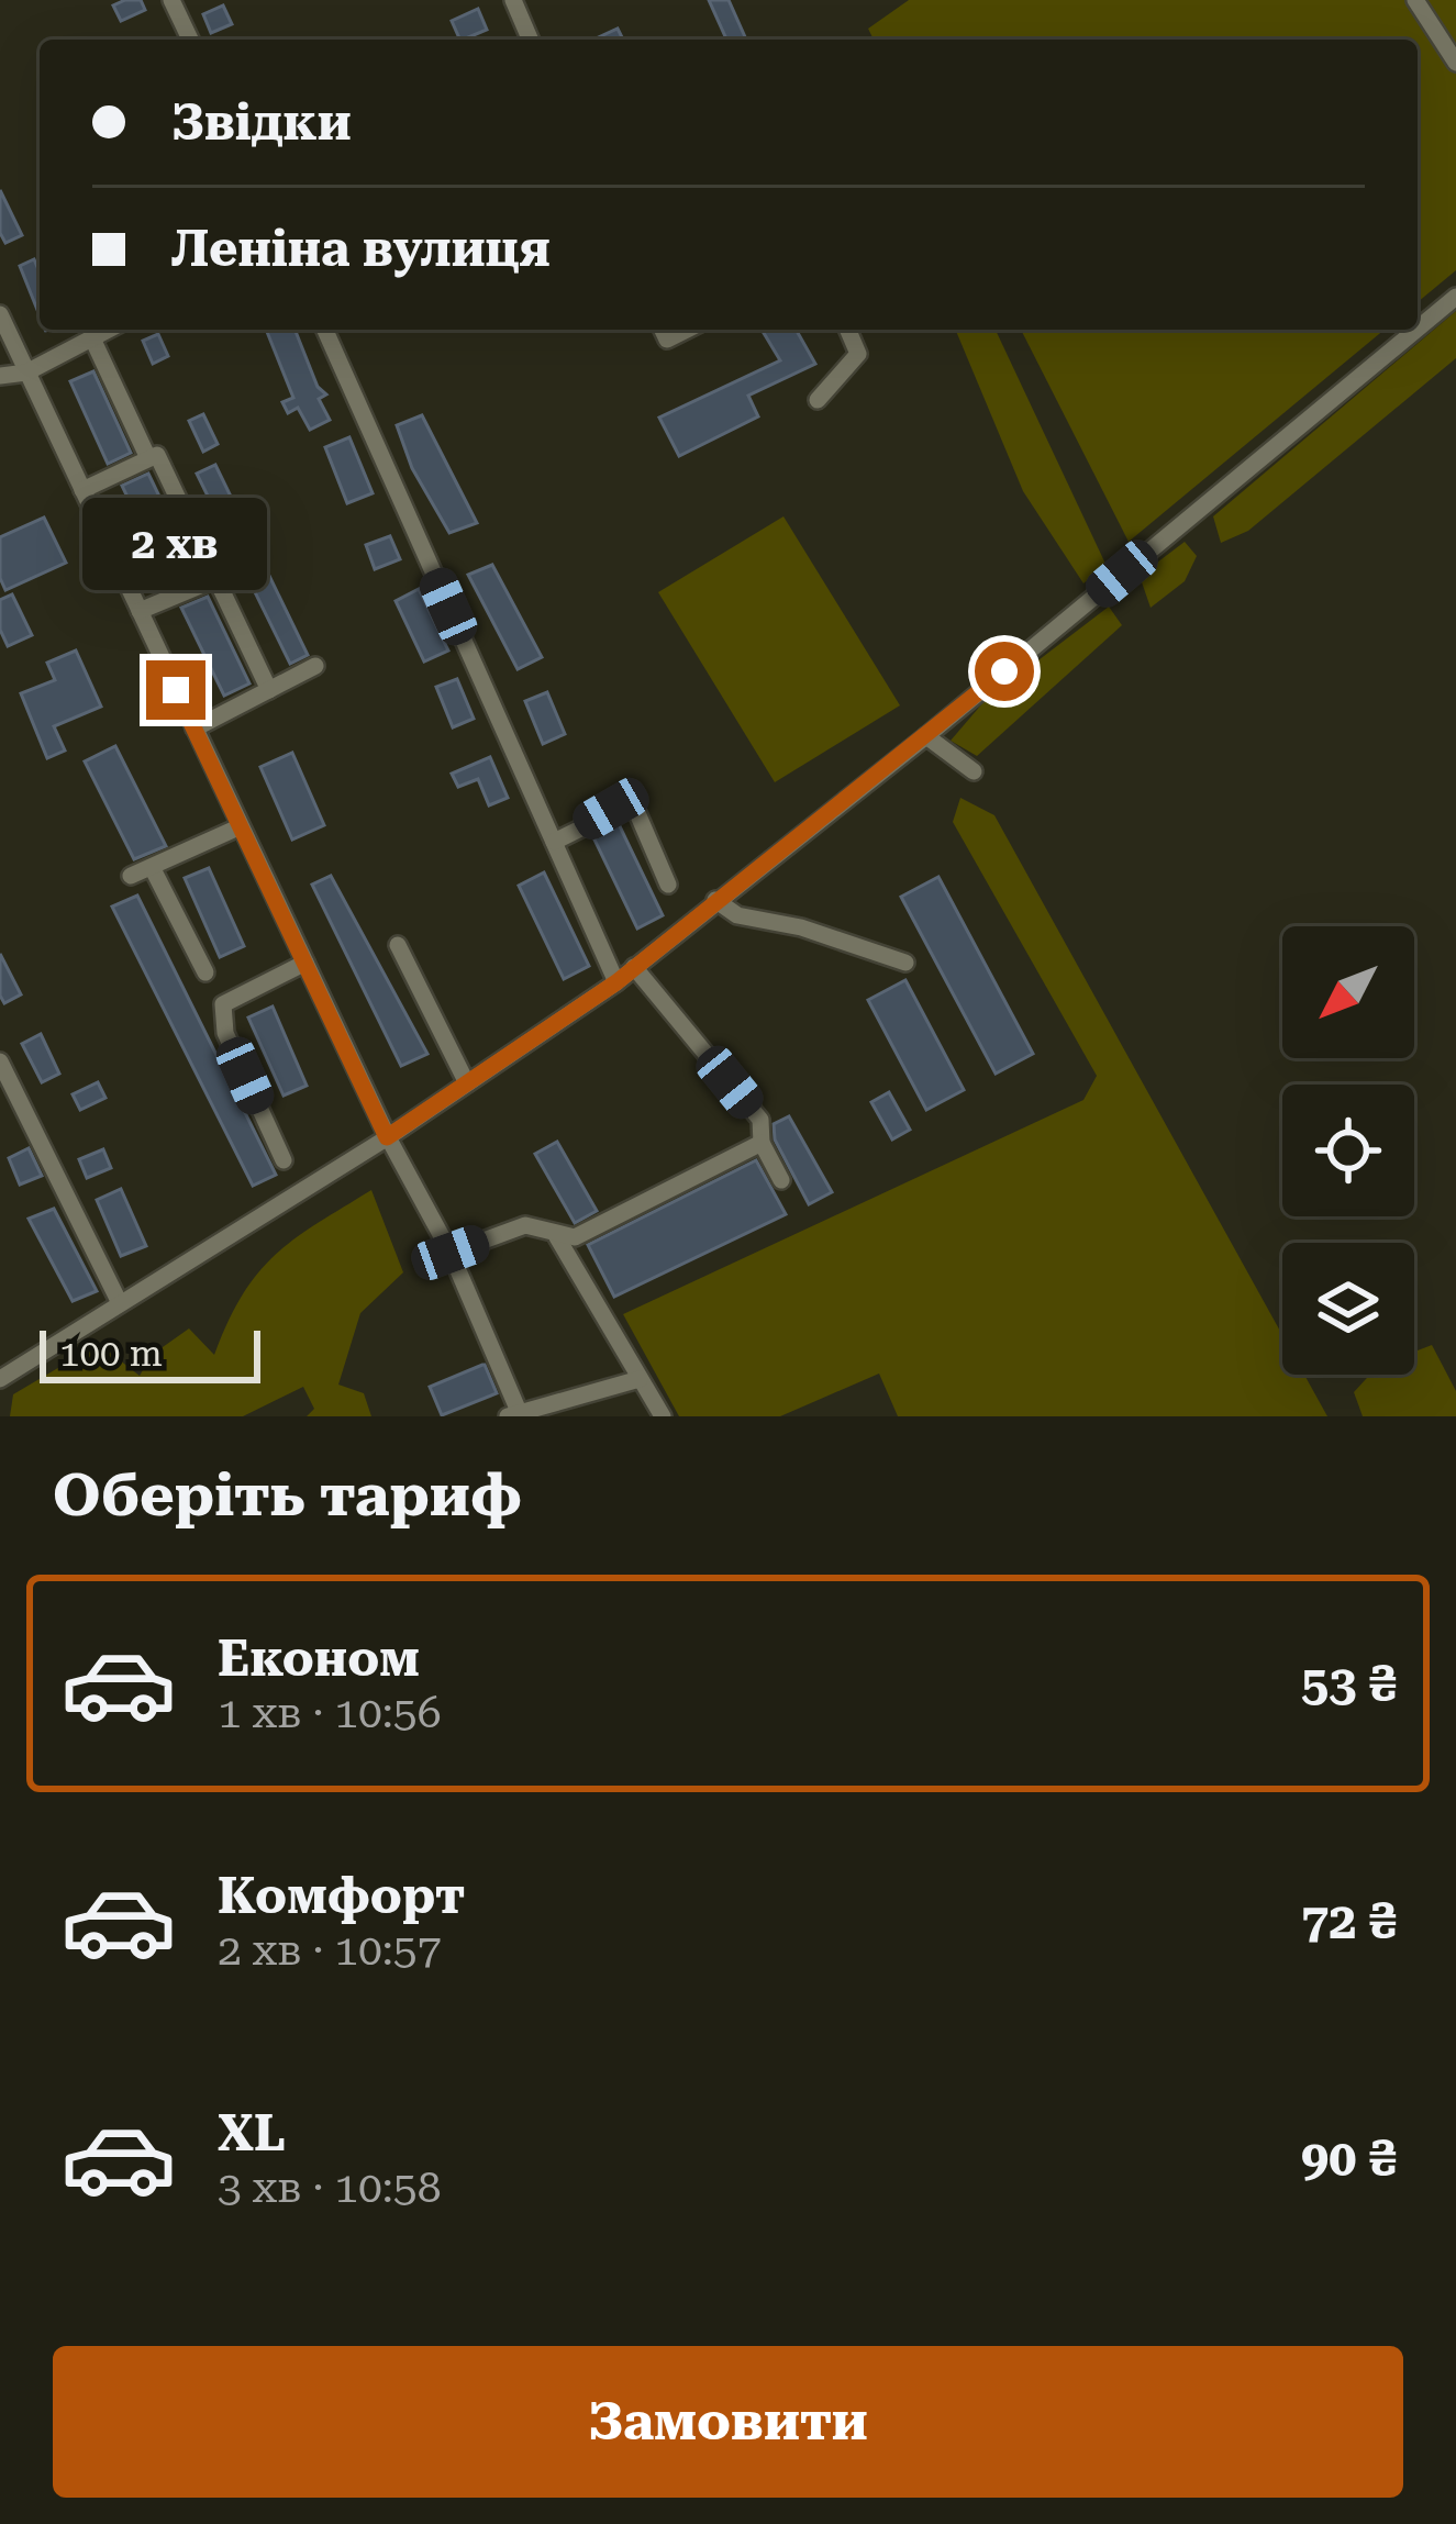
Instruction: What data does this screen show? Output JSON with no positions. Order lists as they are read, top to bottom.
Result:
{
  "scale_bar": "100 m",
  "north": "bottom left",
  "page": {
    "banner": ["Звідки", "Леніна вулиця"],
    "bubble": "2 хв",
    "scale": "100 m",
    "heading": "Оберіть тариф",
    "list": [
      {
        "name": "Економ",
        "note": "1 хв · 10:56",
        "value": "53 ₴"
      },
      {
        "name": "Комфорт",
        "note": "2 хв · 10:57",
        "value": "72 ₴"
      },
      {
        "name": "XL",
        "note": "3 хв · 10:58",
        "value": "90 ₴"
      }
    ],
    "buttons": "Замовити"
  }
}
